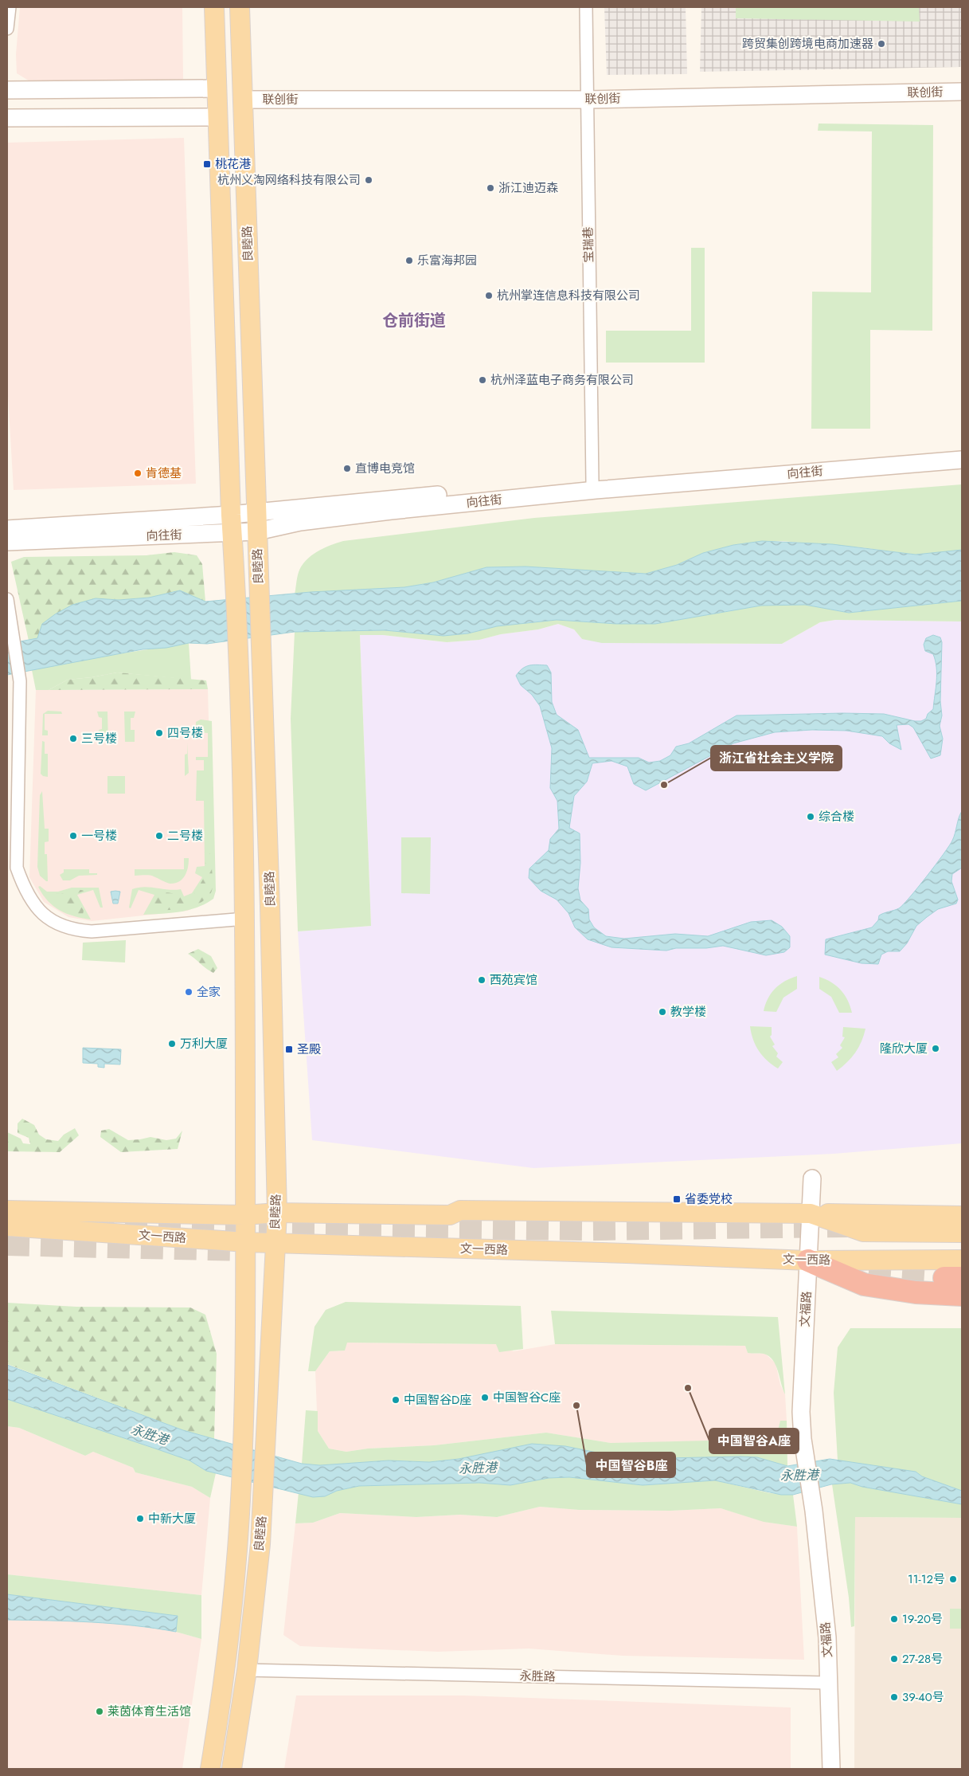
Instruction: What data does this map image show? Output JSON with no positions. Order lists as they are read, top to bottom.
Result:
{
  "streets": {
    "main road": ["良睦路", "文一西路"],
    "street": [
      "联创街",
      "宝瑞巷",
      "向往街",
      "文福路",
      "永胜路"
    ]
  },
  "crossings": [
    ["联创街", "良睦路"],
    ["联创街", "宝瑞巷"],
    ["良睦路", "向往街"],
    ["良睦路", "文一西路"],
    ["良睦路", "永胜路"],
    ["宝瑞巷", "向往街"],
    ["文一西路", "文福路"],
    ["文福路", "永胜路"]
  ],
  "districts": ["仓前街道"],
  "water": ["永胜港"],
  "places": {
    "other": [
      "跨贸集创跨境电商加速器",
      "杭州义淘网络科技有限公司",
      "浙江迪迈森",
      "乐富海邦园",
      "杭州掌连信息科技有限公司",
      "杭州泽蓝电子商务有限公司",
      "直博电竞馆",
      "肯德基",
      "四号楼",
      "三号楼",
      "浙江省社会主义学院",
      "综合楼",
      "一号楼",
      "二号楼",
      "西苑宾馆",
      "全家",
      "教学楼",
      "万利大厦",
      "隆欣大厦",
      "中国智谷A座",
      "中国智谷C座",
      "中国智谷D座",
      "中国智谷B座",
      "中新大厦",
      "11-12号",
      "19-20号",
      "27-28号",
      "39-40号",
      "莱茵体育生活馆"
    ],
    "transit": ["桃花港", "圣殿", "省委党校"]
  }
}
